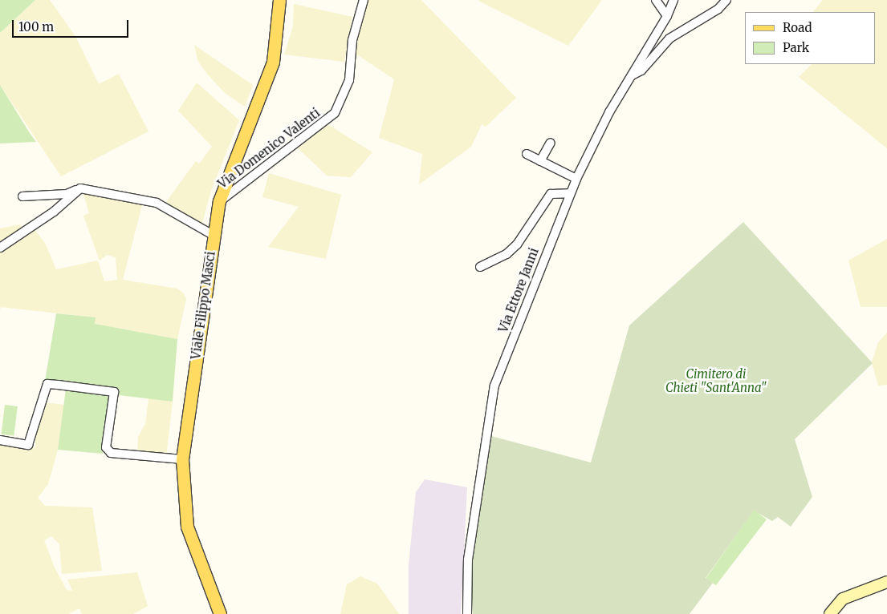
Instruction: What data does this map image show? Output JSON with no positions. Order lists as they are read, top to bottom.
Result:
{
  "streets": {
    "main road": ["Viale Filippo Masci"],
    "street": ["Via Domenico Valenti", "Via Ettore Janni"]
  },
  "crossings": [
    ["Via Domenico Valenti", "Viale Filippo Masci"]
  ],
  "parks": ["Cimitero di Chieti \"Sant'Anna\""],
  "legend": ["Road", "Park"],
  "scale_bar": "100 m"
}
